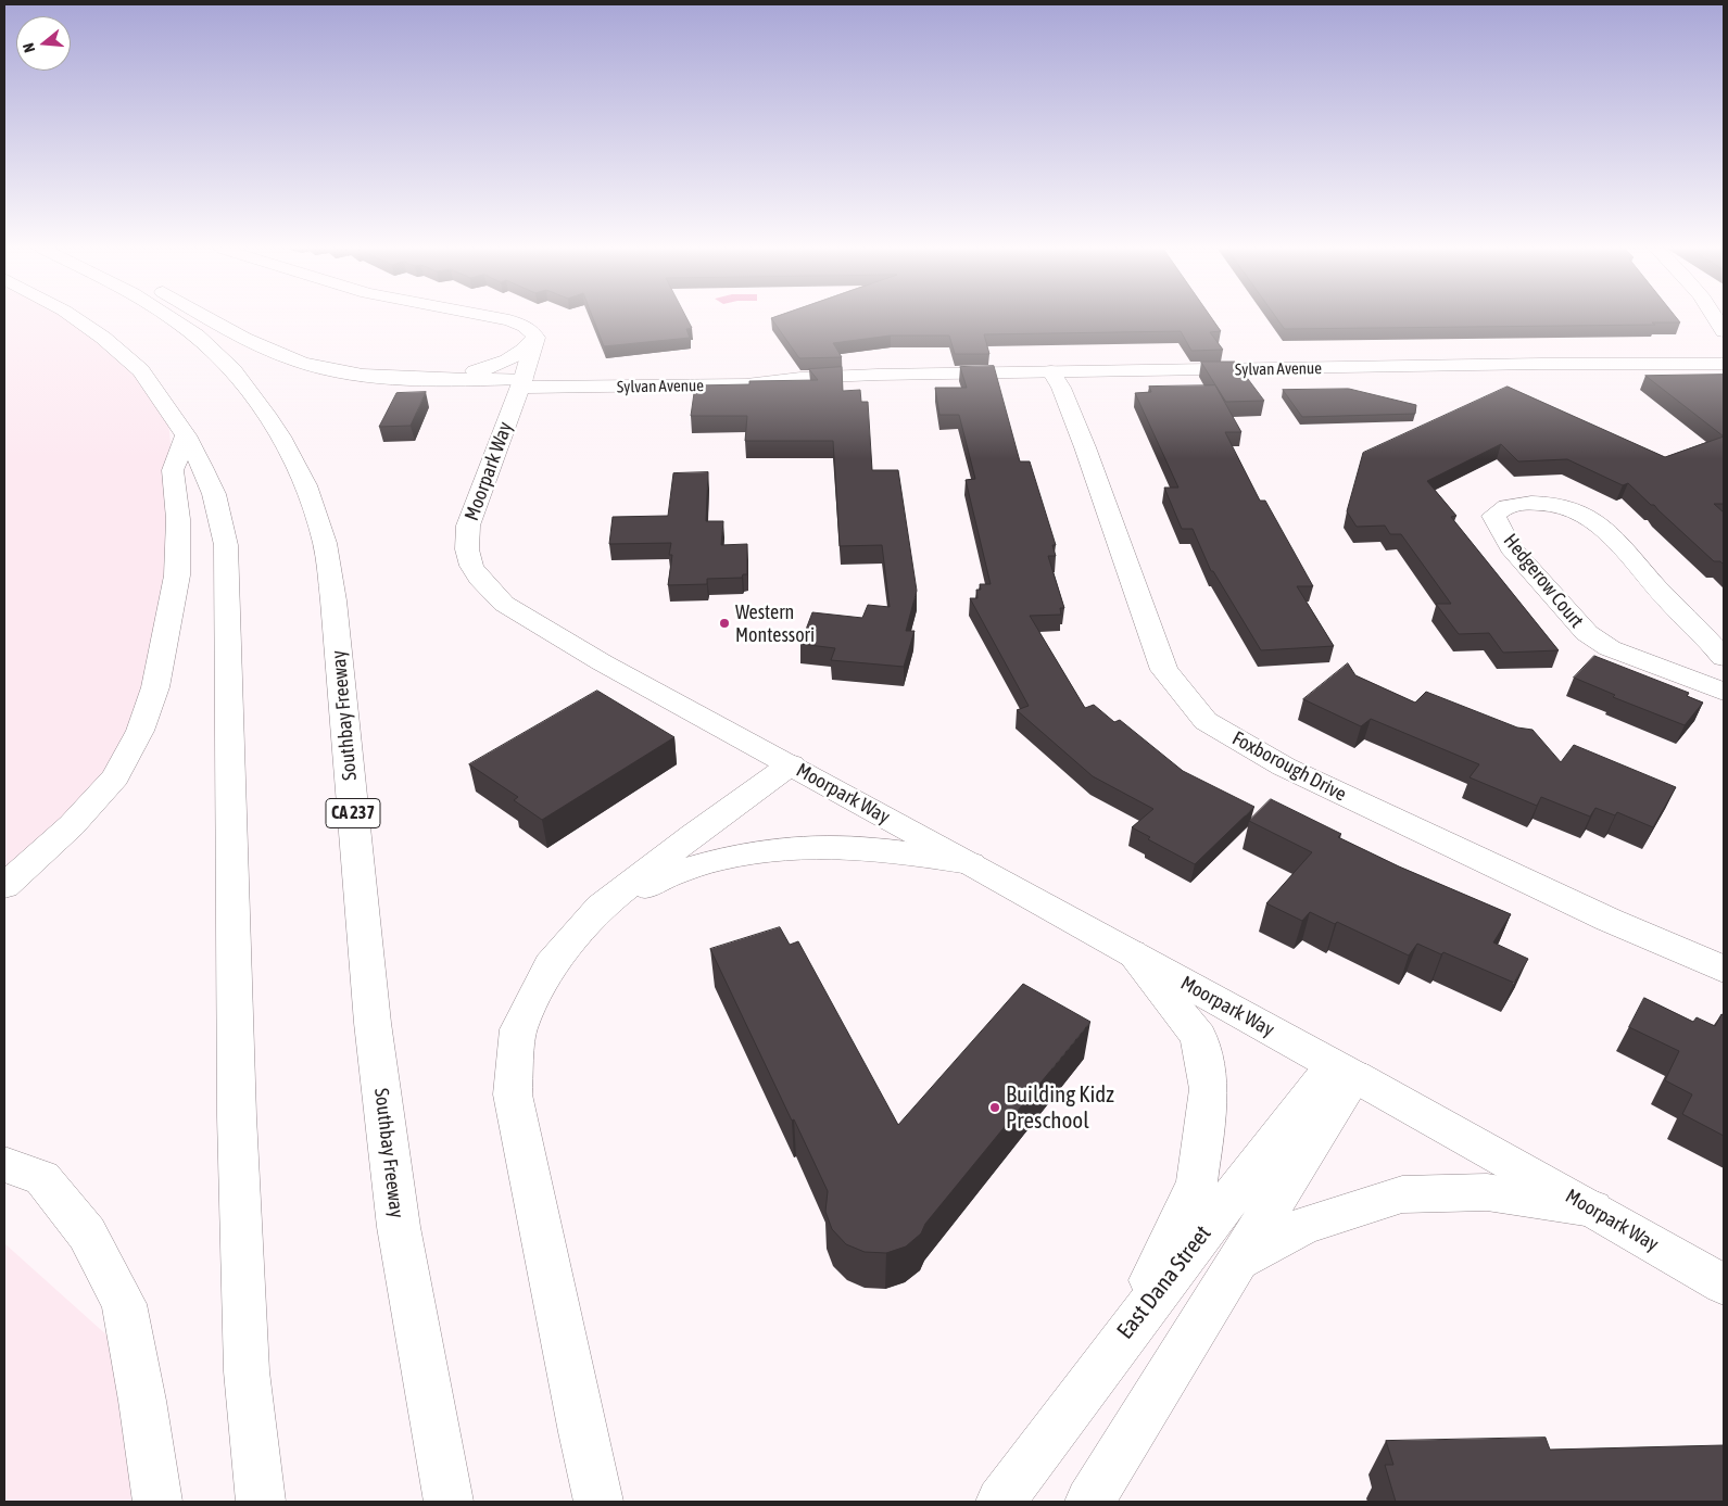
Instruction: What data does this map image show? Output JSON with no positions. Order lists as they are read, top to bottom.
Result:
{
  "streets": {
    "main road": [
      "Sylvan Avenue",
      "Moorpark Way",
      "Hedgerow Court",
      "Southbay Freeway",
      "Foxborough Drive",
      "CA 237",
      "East Dana Street"
    ]
  },
  "crossings": [
    ["Sylvan Avenue", "Moorpark Way"],
    ["Sylvan Avenue", "Foxborough Drive"],
    ["Moorpark Way", "East Dana Street"]
  ],
  "places": ["Western Montessori", "Building Kidz Preschool"],
  "north": "left"
}
